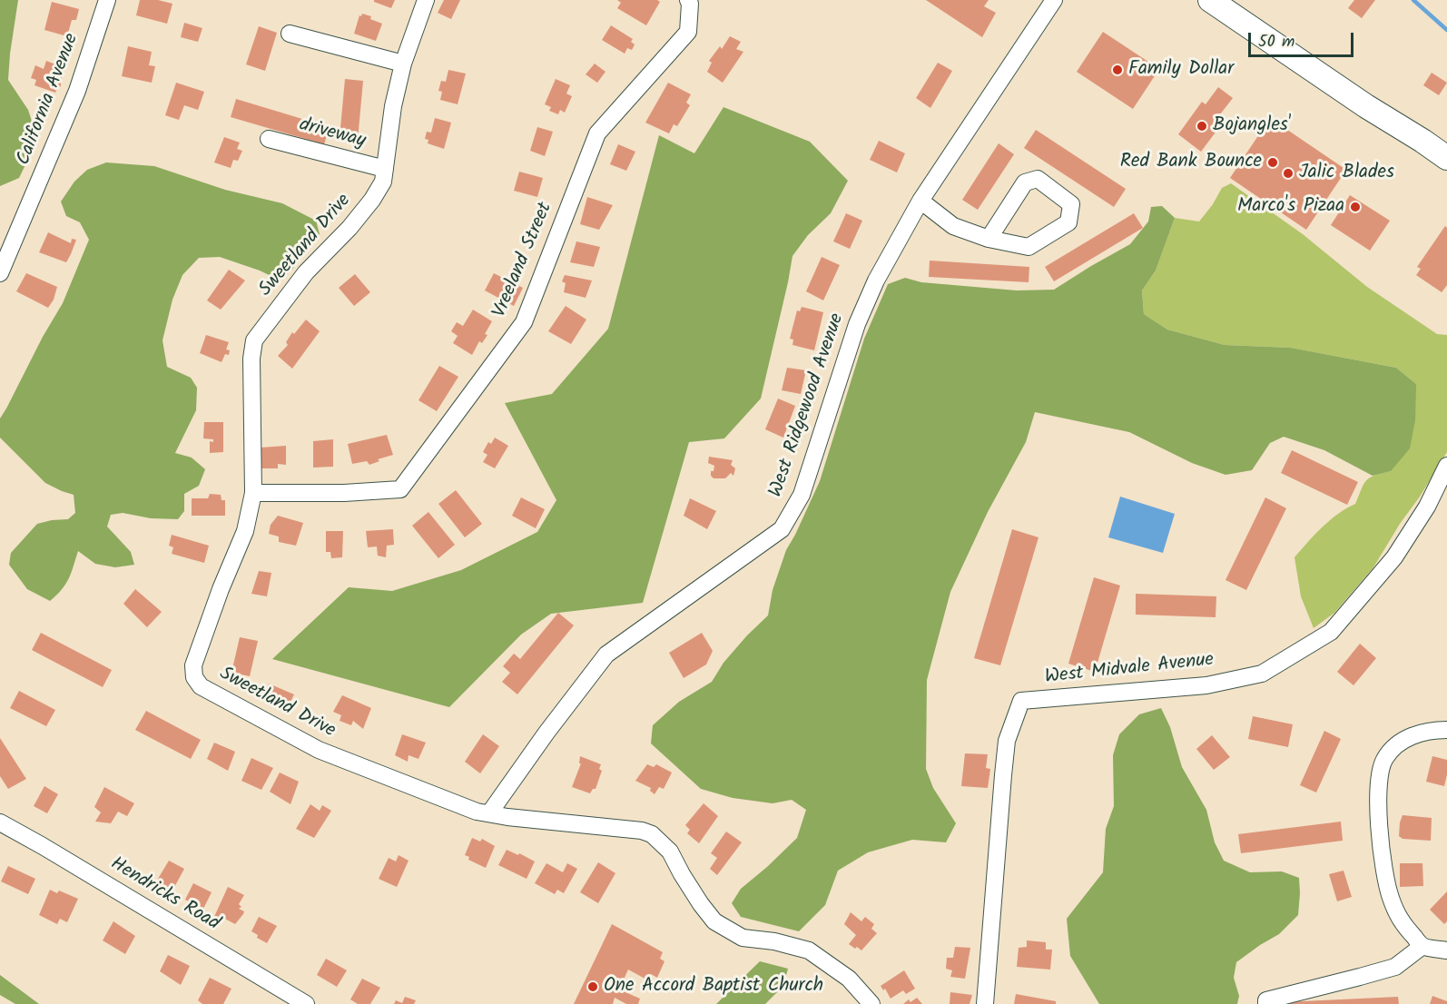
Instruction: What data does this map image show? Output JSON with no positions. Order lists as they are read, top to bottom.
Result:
{
  "streets": {
    "street": [
      "California Avenue",
      "driveway",
      "Sweetland Drive",
      "Vreeland Street",
      "West Ridgewood Avenue",
      "West Midvale Avenue",
      "Hendricks Road"
    ]
  },
  "crossings": [
    ["driveway", "Sweetland Drive"],
    ["Sweetland Drive", "Vreeland Street"],
    ["Sweetland Drive", "West Ridgewood Avenue"]
  ],
  "places": [
    "Family Dollar",
    "Bojangles'",
    "Red Bank Bounce",
    "Jalic Blades",
    "Marco's Pizaa",
    "One Accord Baptist Church"
  ],
  "scale_bar": "50 m"
}
